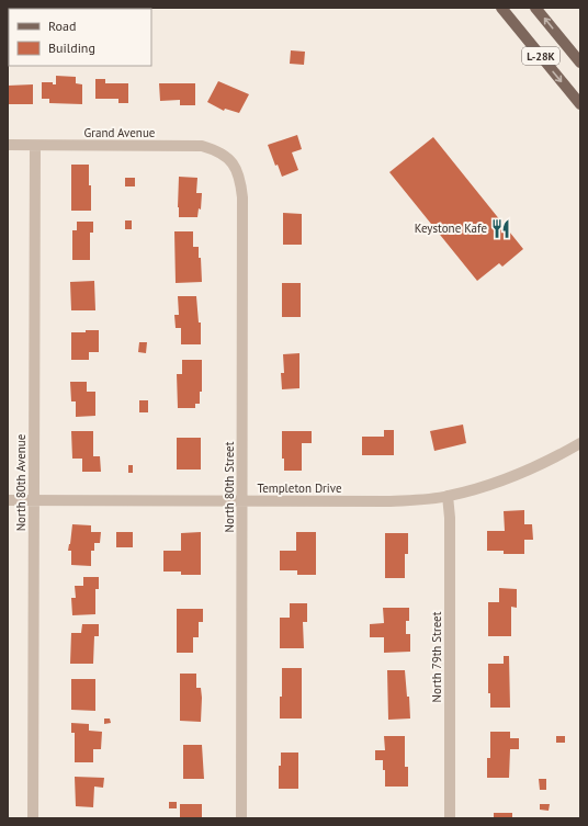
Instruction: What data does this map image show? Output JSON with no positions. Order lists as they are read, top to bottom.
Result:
{
  "streets": {
    "main road": ["L-28K"],
    "street": [
      "Grand Avenue",
      "North 80th Avenue",
      "North 80th Street",
      "Templeton Drive",
      "North 79th Street"
    ]
  },
  "crossings": [
    ["Grand Avenue", "North 80th Avenue"],
    ["Grand Avenue", "North 80th Street"],
    ["North 80th Avenue", "Templeton Drive"],
    ["North 80th Street", "Templeton Drive"],
    ["Templeton Drive", "North 79th Street"]
  ],
  "places": {
    "restaurant": ["Keystone Kafe"]
  },
  "legend": ["Road", "Building"]
}
